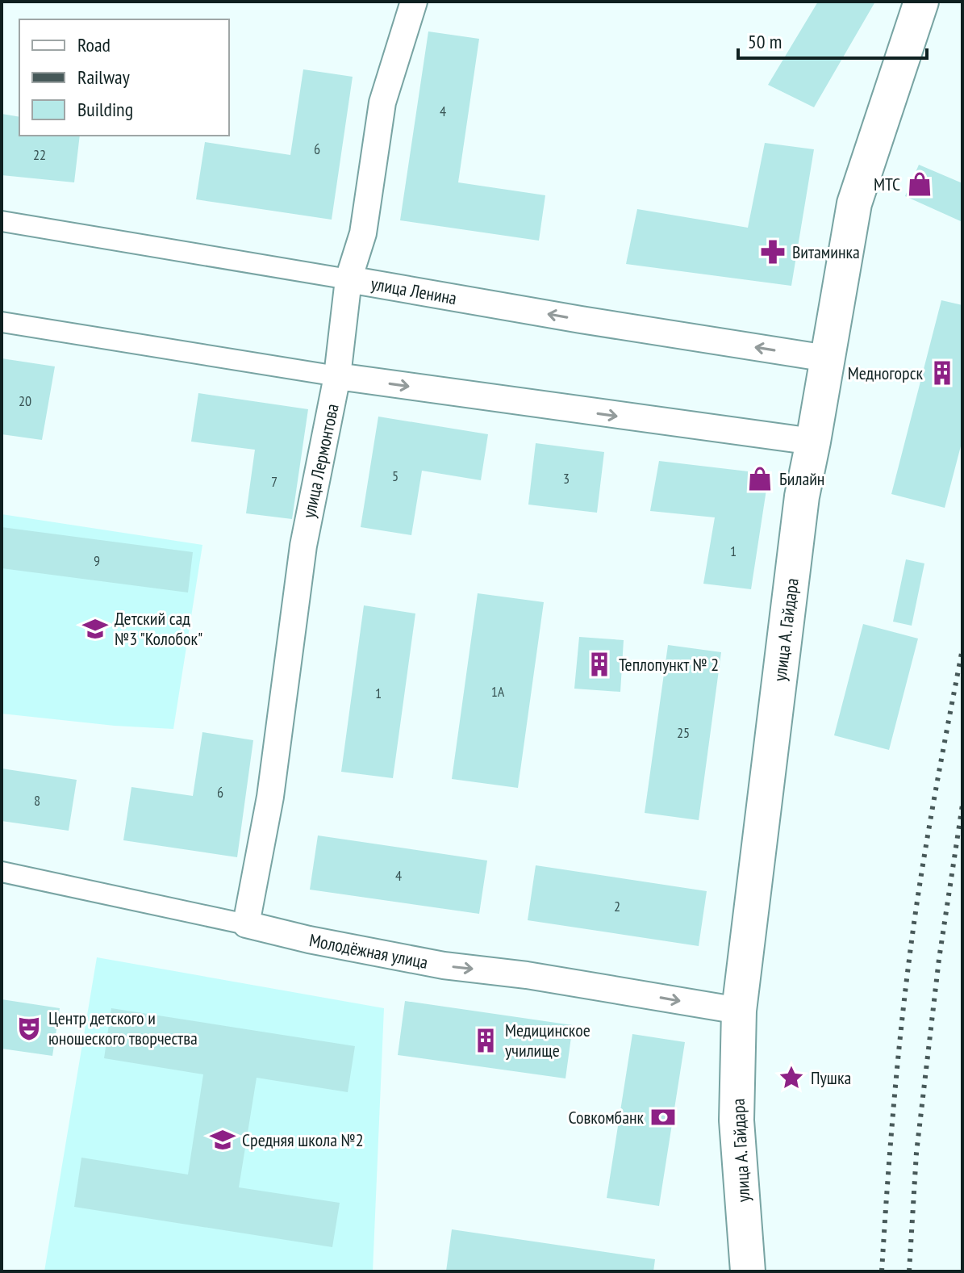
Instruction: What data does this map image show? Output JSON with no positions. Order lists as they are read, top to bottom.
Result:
{
  "streets": {
    "street": [
      "улица Ленина",
      "улица Лермонтова",
      "улица А. Гайдара",
      "Молодёжная улица"
    ]
  },
  "crossings": [
    ["улица Ленина", "улица Лермонтова"],
    ["улица Ленина", "улица А. Гайдара"],
    ["улица Лермонтова", "Молодёжная улица"],
    ["улица А. Гайдара", "Молодёжная улица"]
  ],
  "one_way": ["Молодёжная улица"],
  "places": {
    "shop": ["МТС", "Билайн"],
    "pharmacy": ["Витаминка"],
    "building": ["Медногорск", "Теплопункт № 2", "Медицинское училище"],
    "school or university": ["Детский сад №3 \"Колобок\"", "Средняя школа №2"],
    "theatre": ["Центр детского и юношеского творчества"],
    "place": ["Пушка"],
    "bank": ["Совкомбанк"]
  },
  "house_numbers": [
    "4",
    "6",
    "22",
    "20",
    "5",
    "3",
    "7",
    "1",
    "9",
    "1А",
    "1",
    "25",
    "6",
    "8",
    "4",
    "2"
  ],
  "legend": ["Road", "Railway", "Building"],
  "scale_bar": "50 m"
}
